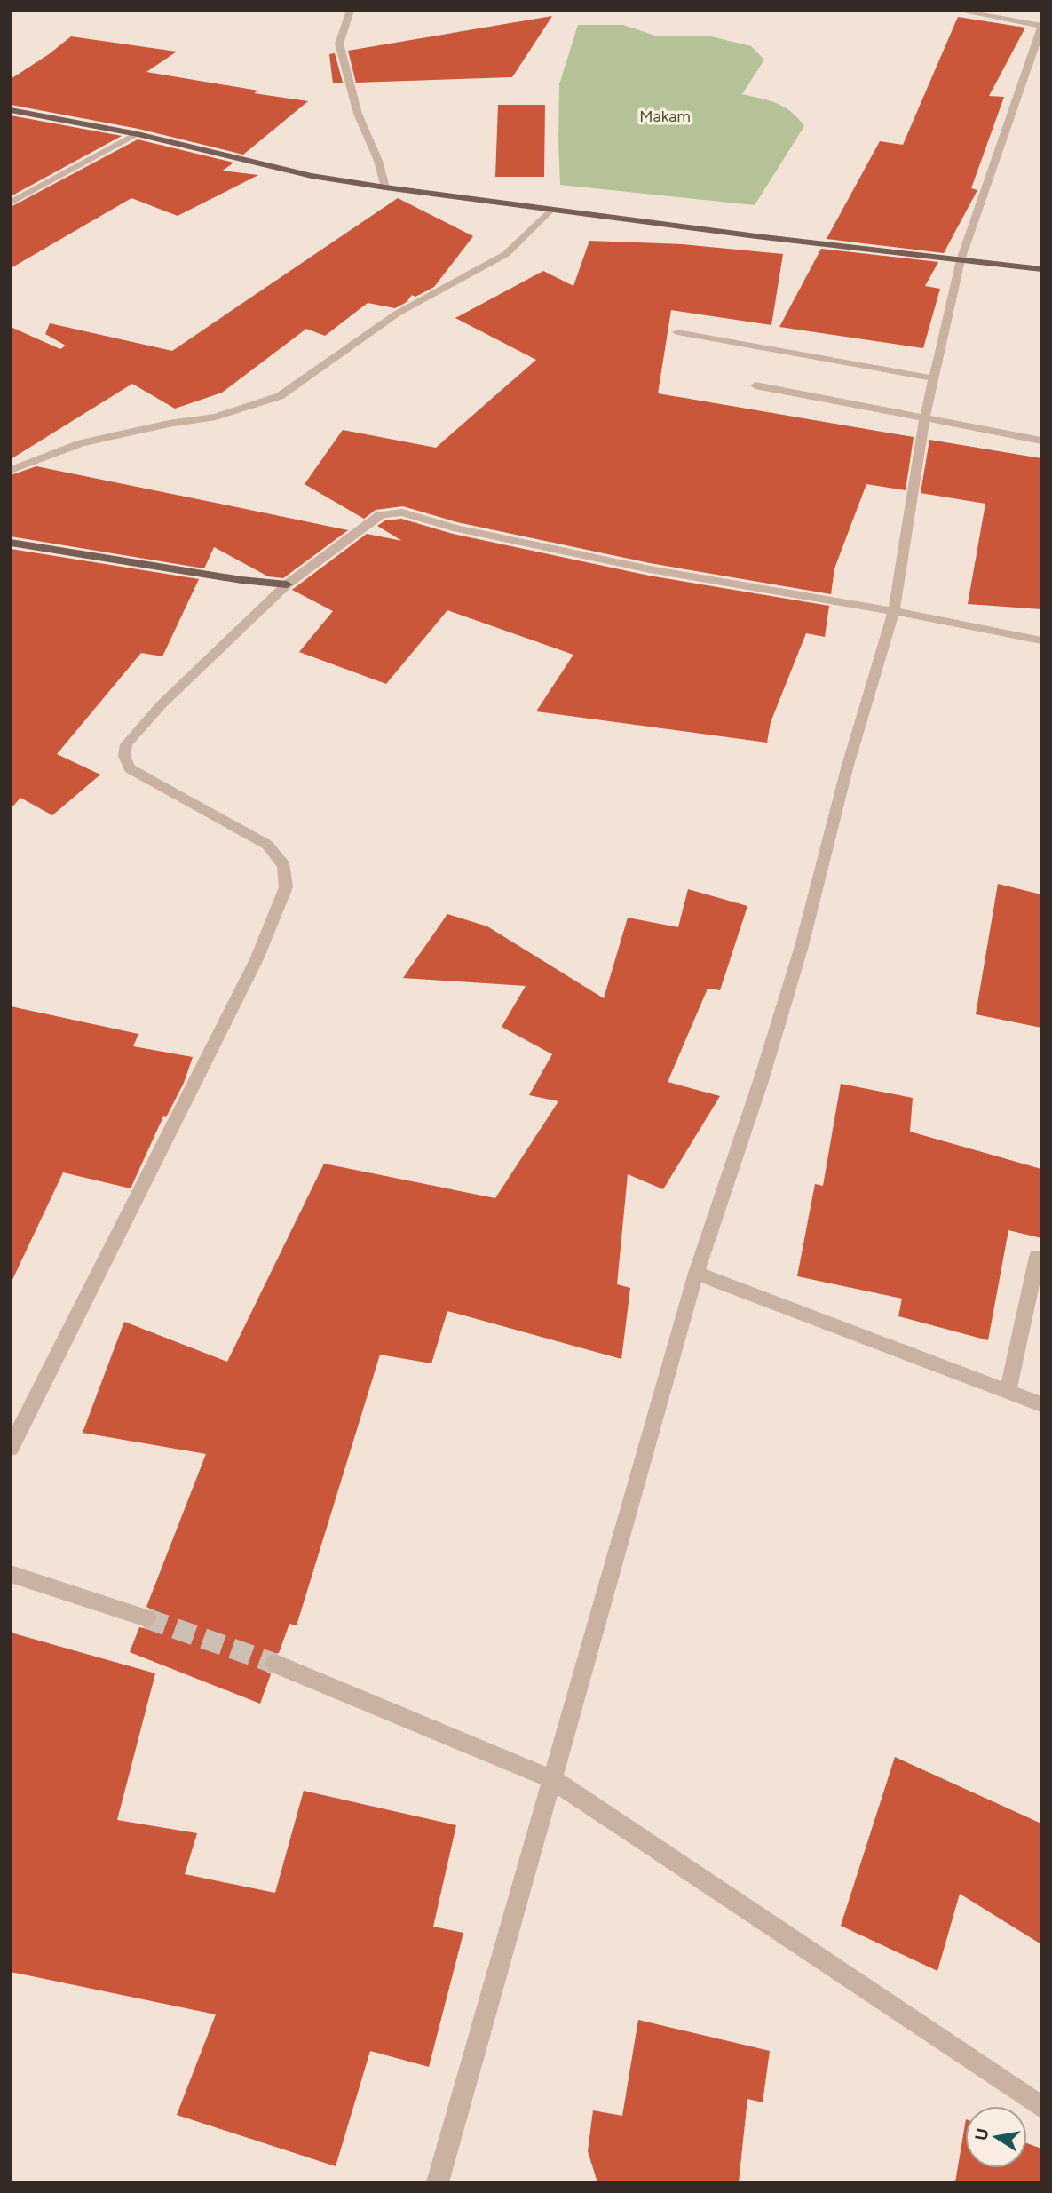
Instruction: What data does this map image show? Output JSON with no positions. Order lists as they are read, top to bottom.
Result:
{
  "parks": ["Makam"],
  "north": "left"
}
